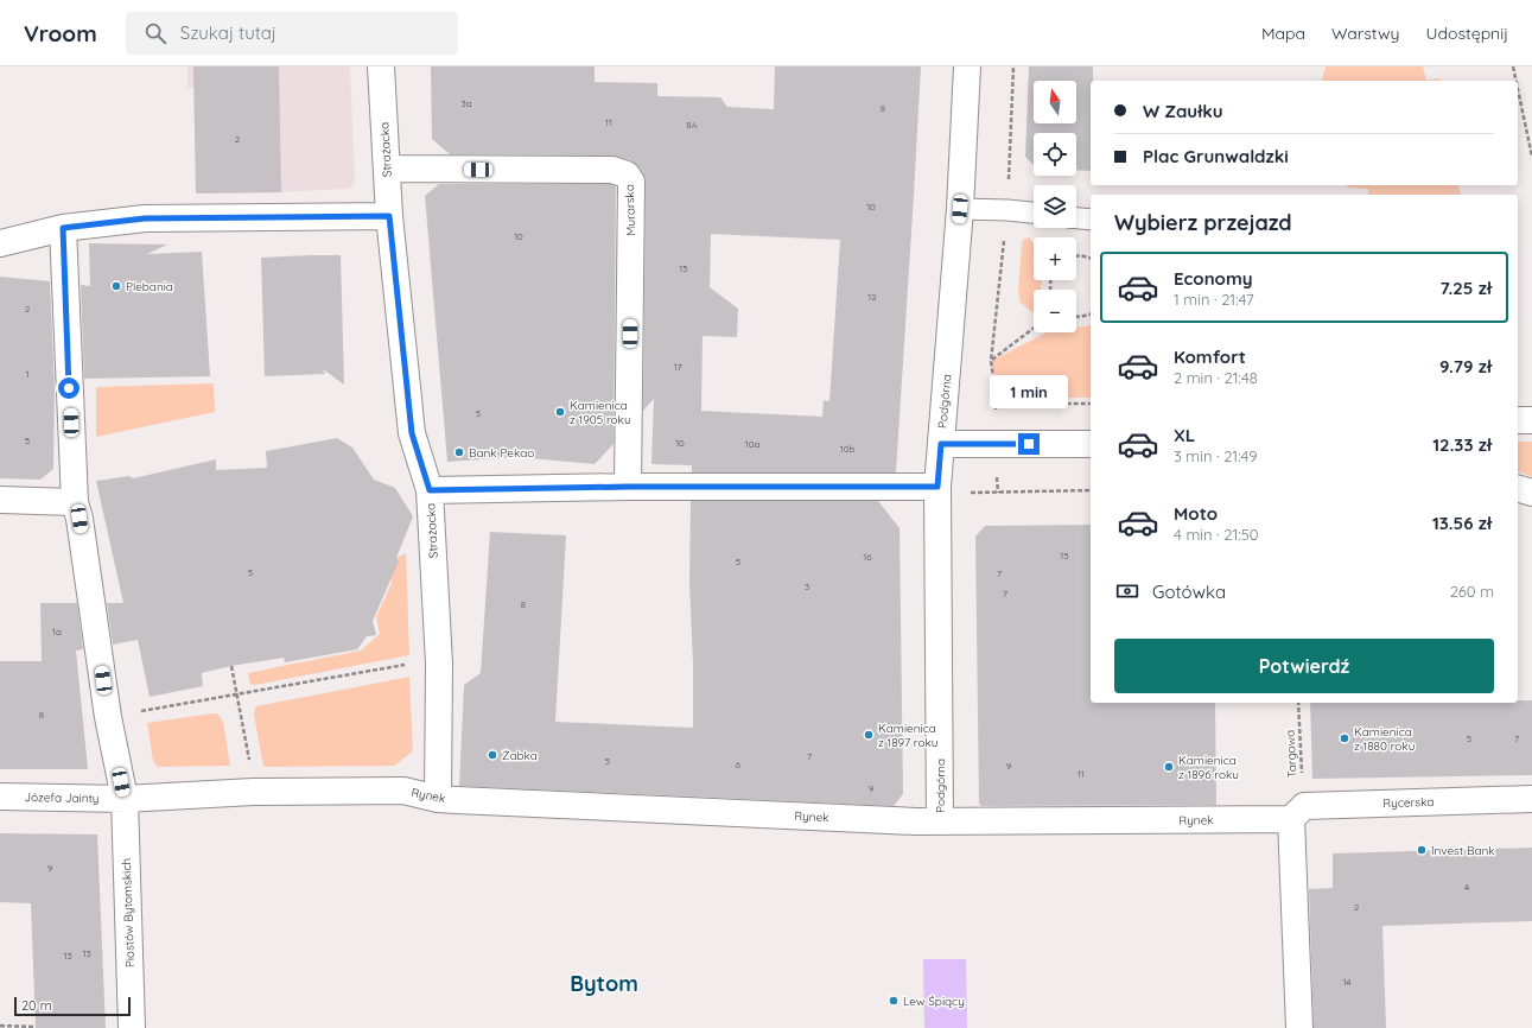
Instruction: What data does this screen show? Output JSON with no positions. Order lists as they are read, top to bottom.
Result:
{
  "streets": {
    "street": [
      "Strażacka",
      "Murarska",
      "Podgórna",
      "Rynek",
      "Józefa Jainty",
      "Rycerska",
      "Piastów Bytomskich"
    ],
    "path": ["Targowa"]
  },
  "crossings": [
    ["Strażacka", "Murarska"],
    ["Strażacka", "Rynek"],
    ["Podgórna", "Rynek"],
    ["Targowa", "Rynek"],
    ["Targowa", "Rycerska"],
    ["Rynek", "Józefa Jainty"],
    ["Rynek", "Rycerska"],
    ["Rynek", "Piastów Bytomskich"],
    ["Józefa Jainty", "Piastów Bytomskich"]
  ],
  "districts": ["Bytom"],
  "places": [
    "Plebania",
    "Kamienica z 1905 roku",
    "Bank Pekao",
    "Kamienica z 1897 roku",
    "Kamienica z 1880 roku",
    "Żabka",
    "Kamienica z 1896 roku",
    "Invest Bank",
    "Lew Śpiący"
  ],
  "house_numbers": [
    "3a",
    "8",
    "11",
    "8A",
    "2",
    "10",
    "10",
    "15",
    "12",
    "2",
    "17",
    "1",
    "5",
    "5",
    "10",
    "10a",
    "10b",
    "15",
    "16",
    "5",
    "5",
    "7",
    "3",
    "7",
    "8",
    "1a",
    "8",
    "5",
    "7",
    "7",
    "5",
    "6",
    "9",
    "11",
    "9",
    "9",
    "4",
    "2",
    "13",
    "13",
    "14"
  ],
  "scale_bar": "20 m",
  "north": "top",
  "page": {
    "header": "Vroom",
    "search": "Szukaj tutaj",
    "nav": ["Mapa", "Warstwy", "Udostępnij"],
    "map_buttons": ["+", "−"],
    "banner": ["W Zaułku", "Plac Grunwaldzki"],
    "heading": "Wybierz przejazd",
    "list": [
      {
        "name": "Economy",
        "note": "1 min · 21:47",
        "value": "7.25 zł"
      },
      {
        "name": "Komfort",
        "note": "2 min · 21:48",
        "value": "9.79 zł"
      },
      {
        "name": "XL",
        "note": "3 min · 21:49",
        "value": "12.33 zł"
      },
      {
        "name": "Moto",
        "note": "4 min · 21:50",
        "value": "13.56 zł"
      }
    ],
    "bubble": "1 min",
    "pay": ["Gotówka", "260 m"],
    "buttons": "Potwierdź",
    "scale": "20 m"
  }
}
